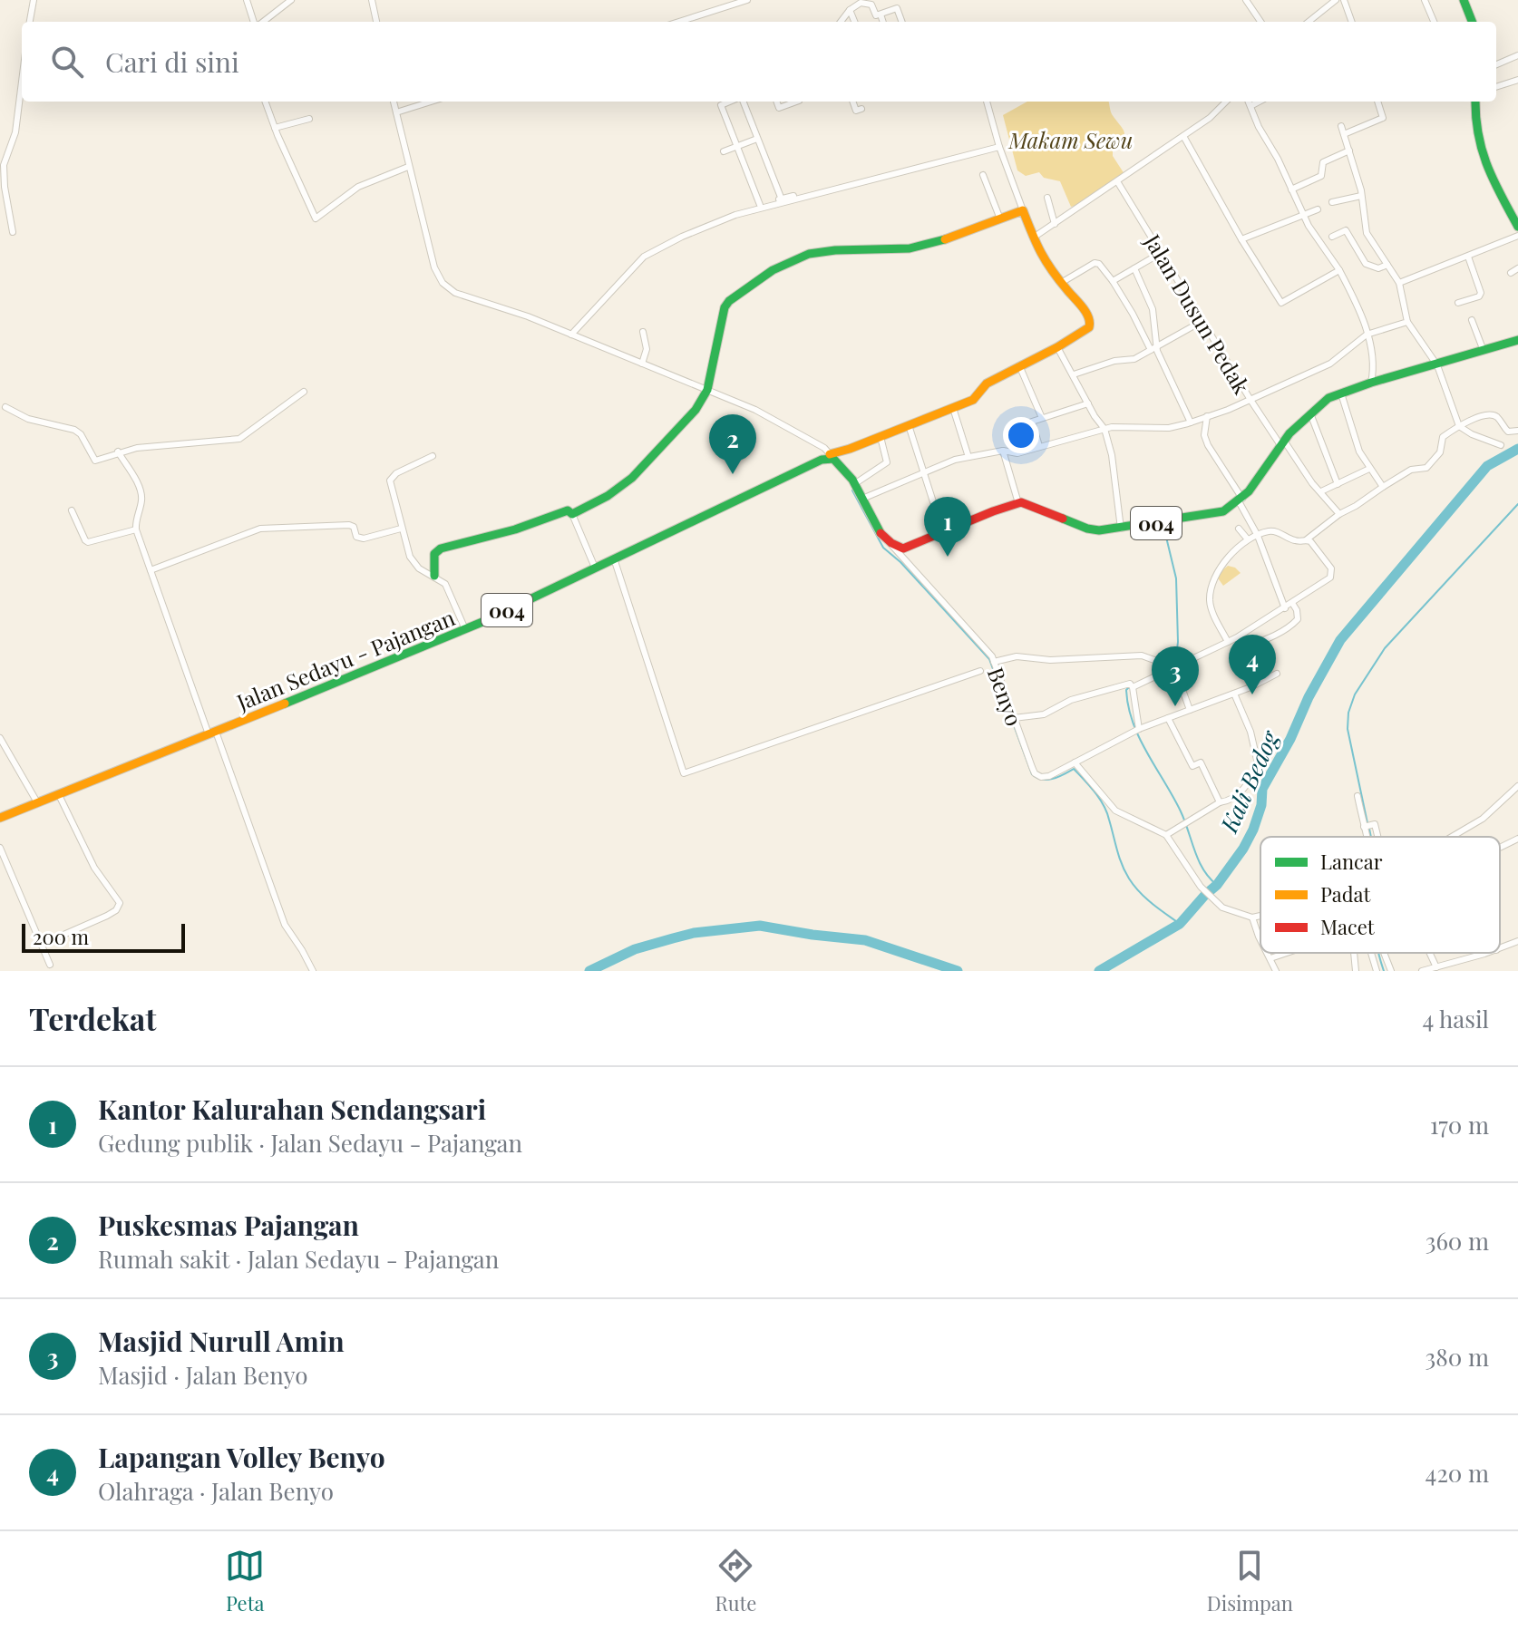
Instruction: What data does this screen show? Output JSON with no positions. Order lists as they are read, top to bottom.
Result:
{
  "streets": {
    "main road": ["004", "Jalan Sedayu - Pajangan"],
    "street": ["Jalan Dusun Pedak", "Benyo"]
  },
  "water": ["Kali Bedog"],
  "parks": ["Makam Sewu"],
  "legend": ["Lancar", "Padat", "Macet"],
  "scale_bar": "200 m",
  "page": {
    "search": "Cari di sini",
    "pins": [
      "2",
      "1",
      "4",
      "3"
    ],
    "scale": "200 m",
    "heading": ["Terdekat", "4 hasil"],
    "list": [
      {
        "mark": "1",
        "name": "Kantor Kalurahan Sendangsari",
        "note": "Gedung publik · Jalan Sedayu - Pajangan",
        "value": "170 m"
      },
      {
        "mark": "2",
        "name": "Puskesmas Pajangan",
        "note": "Rumah sakit · Jalan Sedayu - Pajangan",
        "value": "360 m"
      },
      {
        "mark": "3",
        "name": "Masjid Nurull Amin",
        "note": "Masjid · Jalan Benyo",
        "value": "380 m"
      },
      {
        "mark": "4",
        "name": "Lapangan Volley Benyo",
        "note": "Olahraga · Jalan Benyo",
        "value": "420 m"
      }
    ],
    "nav": ["Peta", "Rute", "Disimpan"]
  }
}
